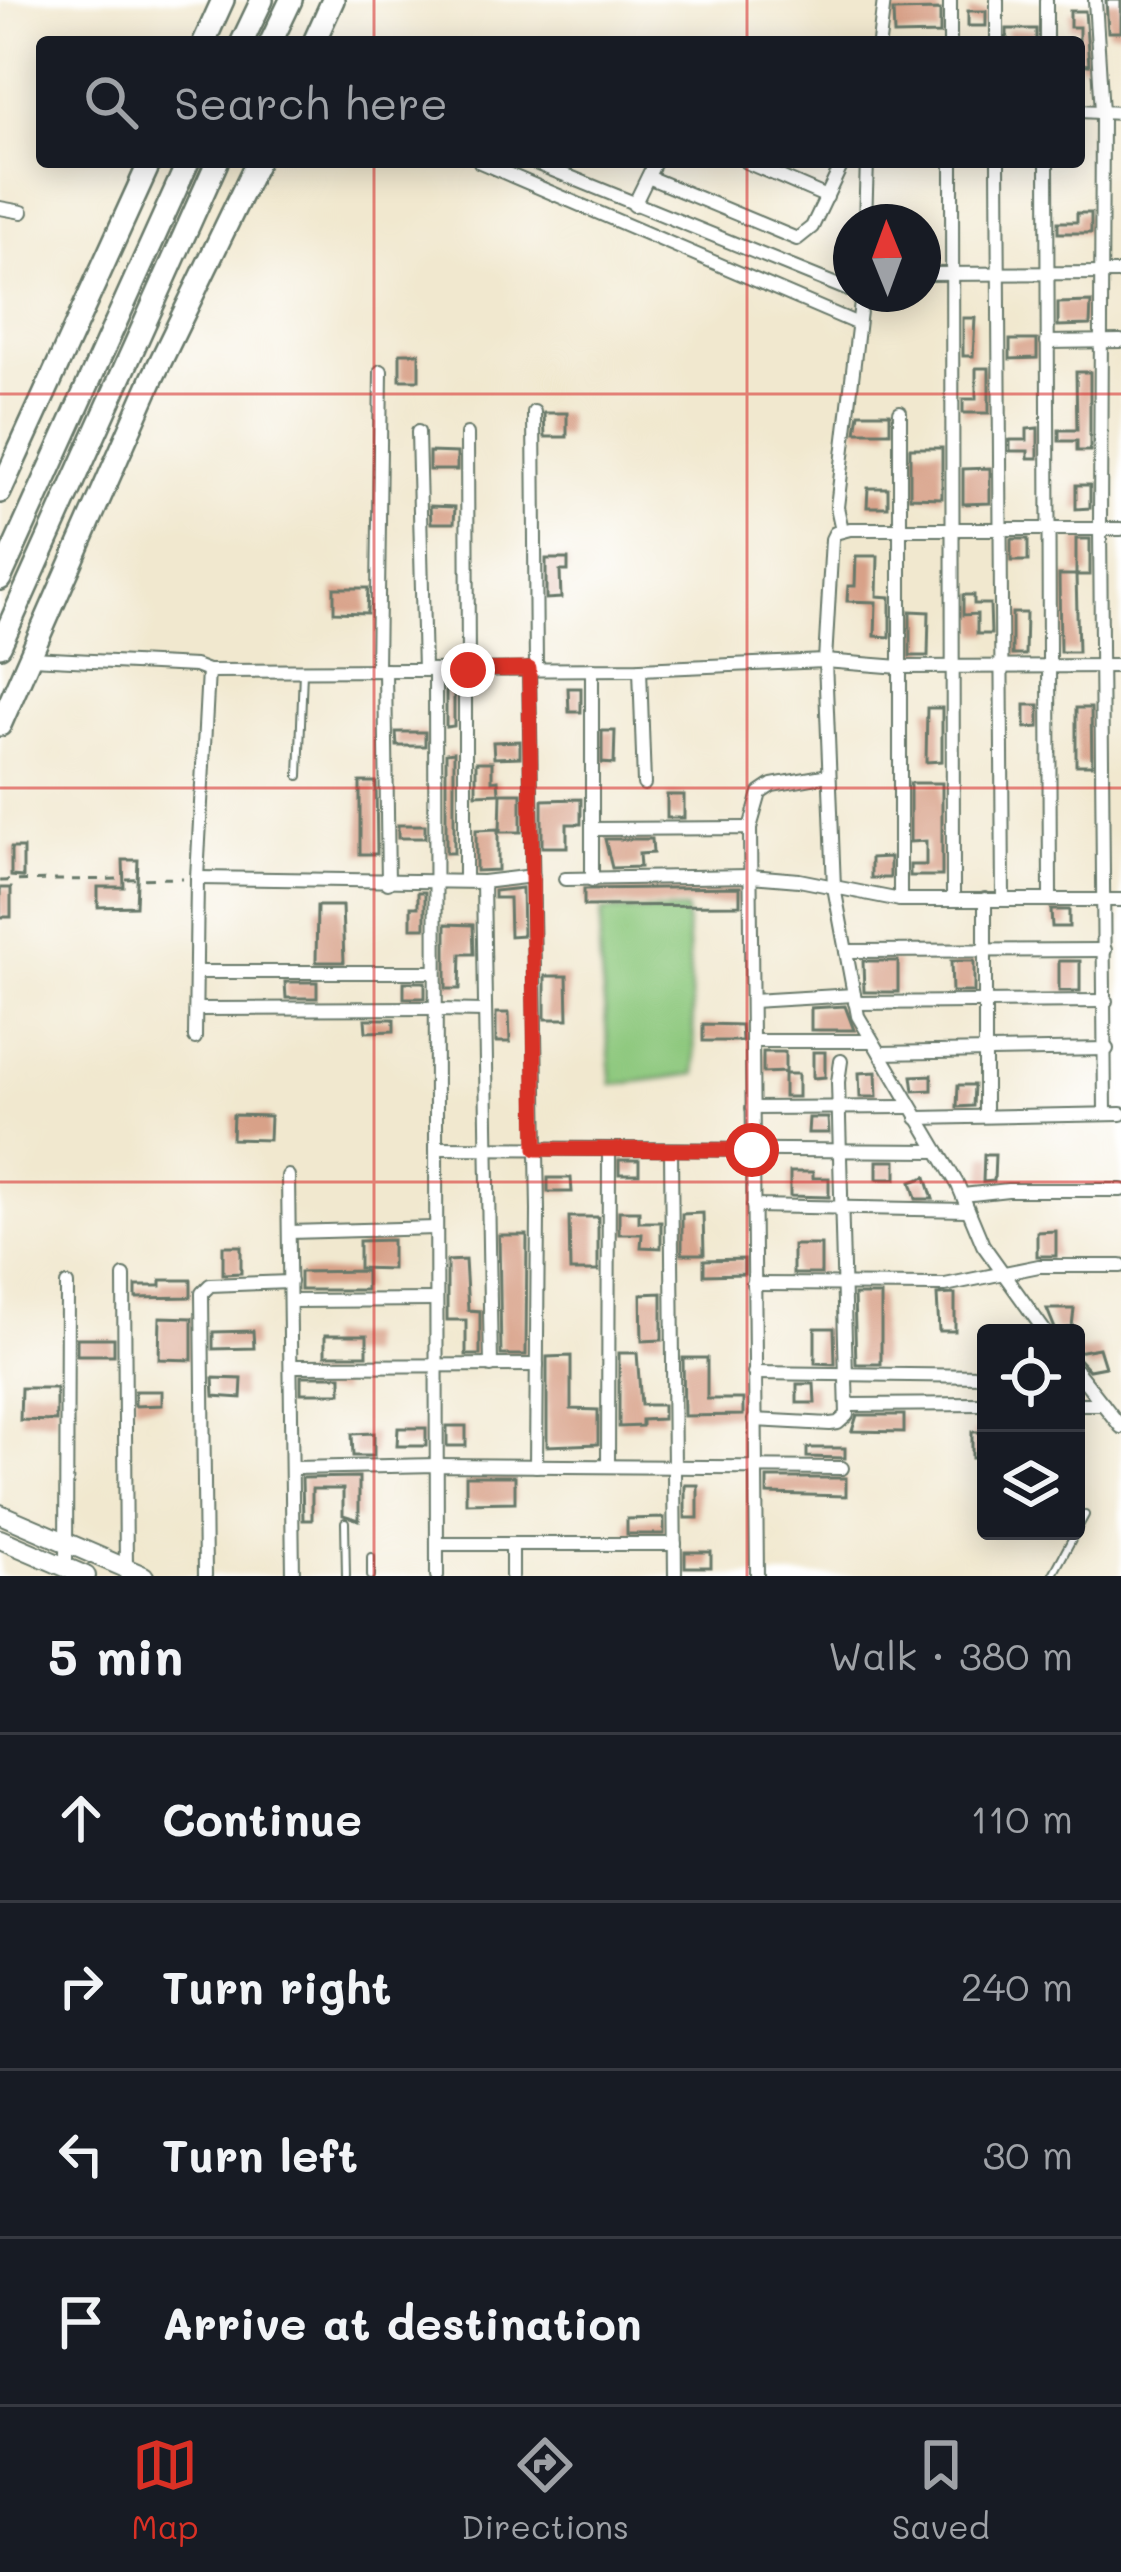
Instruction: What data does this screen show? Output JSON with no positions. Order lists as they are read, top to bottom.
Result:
{
  "north": "top",
  "page": {
    "search": "Search here",
    "heading": ["5 min", "Walk · 380 m"],
    "list": [
      ["Continue", "110 m"],
      ["Turn right", "240 m"],
      ["Turn left", "30 m"],
      "Arrive at destination"
    ],
    "nav": ["Map", "Directions", "Saved"]
  }
}
